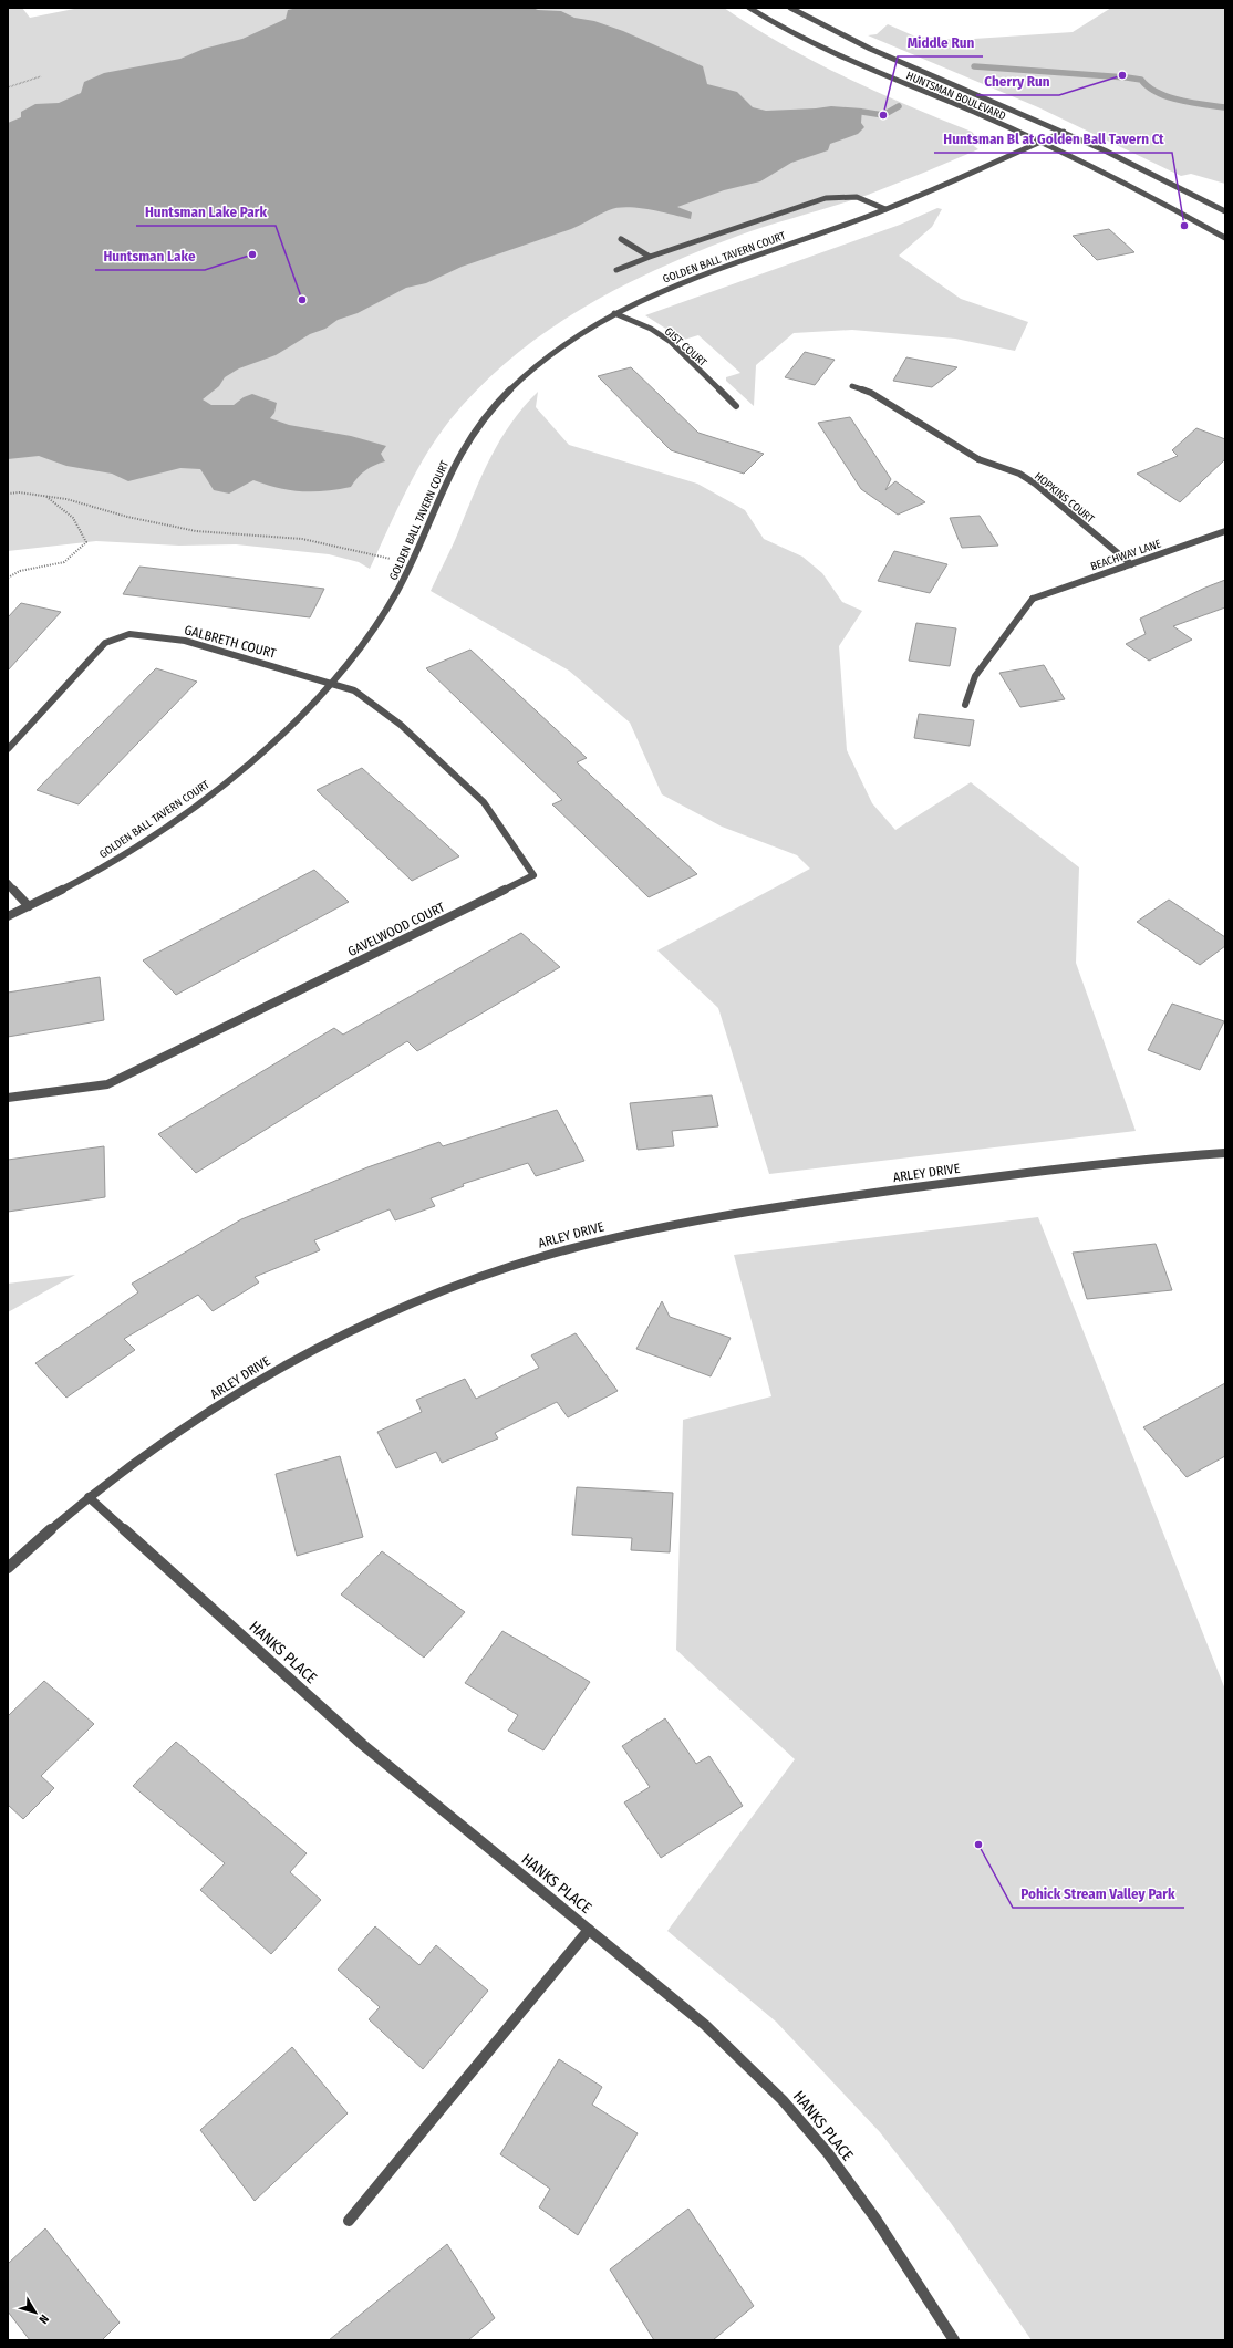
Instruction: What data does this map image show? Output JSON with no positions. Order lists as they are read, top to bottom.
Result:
{
  "streets": {
    "street": [
      "HUNTSMAN BOULEVARD",
      "GOLDEN BALL TAVERN COURT",
      "GIST COURT",
      "HOPKINS COURT",
      "BEACHWAY LANE",
      "GALBRETH COURT",
      "GAVELWOOD COURT",
      "ARLEY DRIVE",
      "HANKS PLACE"
    ]
  },
  "crossings": [
    ["HUNTSMAN BOULEVARD", "GOLDEN BALL TAVERN COURT"],
    ["GOLDEN BALL TAVERN COURT", "GIST COURT"],
    ["GOLDEN BALL TAVERN COURT", "GALBRETH COURT"],
    ["GOLDEN BALL TAVERN COURT", "GAVELWOOD COURT"],
    ["HOPKINS COURT", "BEACHWAY LANE"],
    ["GALBRETH COURT", "GAVELWOOD COURT"],
    ["ARLEY DRIVE", "HANKS PLACE"]
  ],
  "places": [
    "Cherry Run",
    "Middle Run",
    "Huntsman Bl at Golden Ball Tavern Ct",
    "Huntsman Lake",
    "Huntsman Lake Park",
    "Pohick Stream Valley Park"
  ],
  "north": "bottom right"
}
